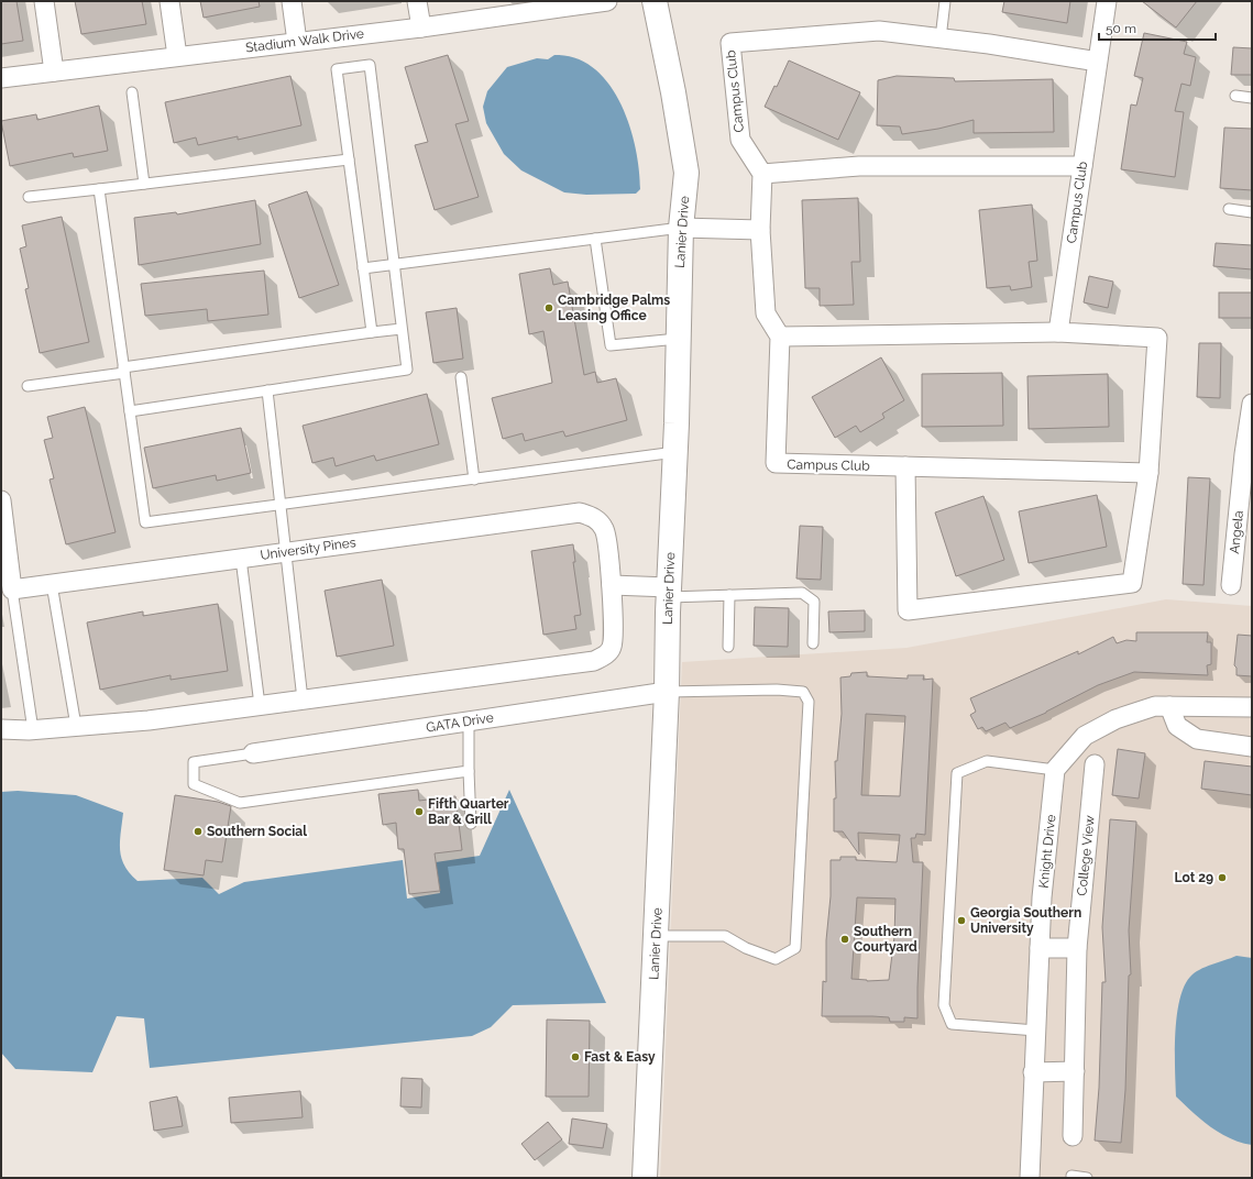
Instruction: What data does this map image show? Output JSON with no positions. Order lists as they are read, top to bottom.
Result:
{
  "streets": {
    "street": [
      "Stadium Walk Drive",
      "Campus Club",
      "Lanier Drive",
      "Angela",
      "University Pines",
      "GATA Drive",
      "Knight Drive",
      "College View"
    ]
  },
  "crossings": [
    ["Lanier Drive", "GATA Drive"]
  ],
  "places": [
    "Cambridge Palms Leasing Office",
    "Fifth Quarter Bar & Grill",
    "Southern Social",
    "Lot 29",
    "Georgia Southern University",
    "Southern Courtyard",
    "Fast & Easy"
  ],
  "scale_bar": "50 m"
}
